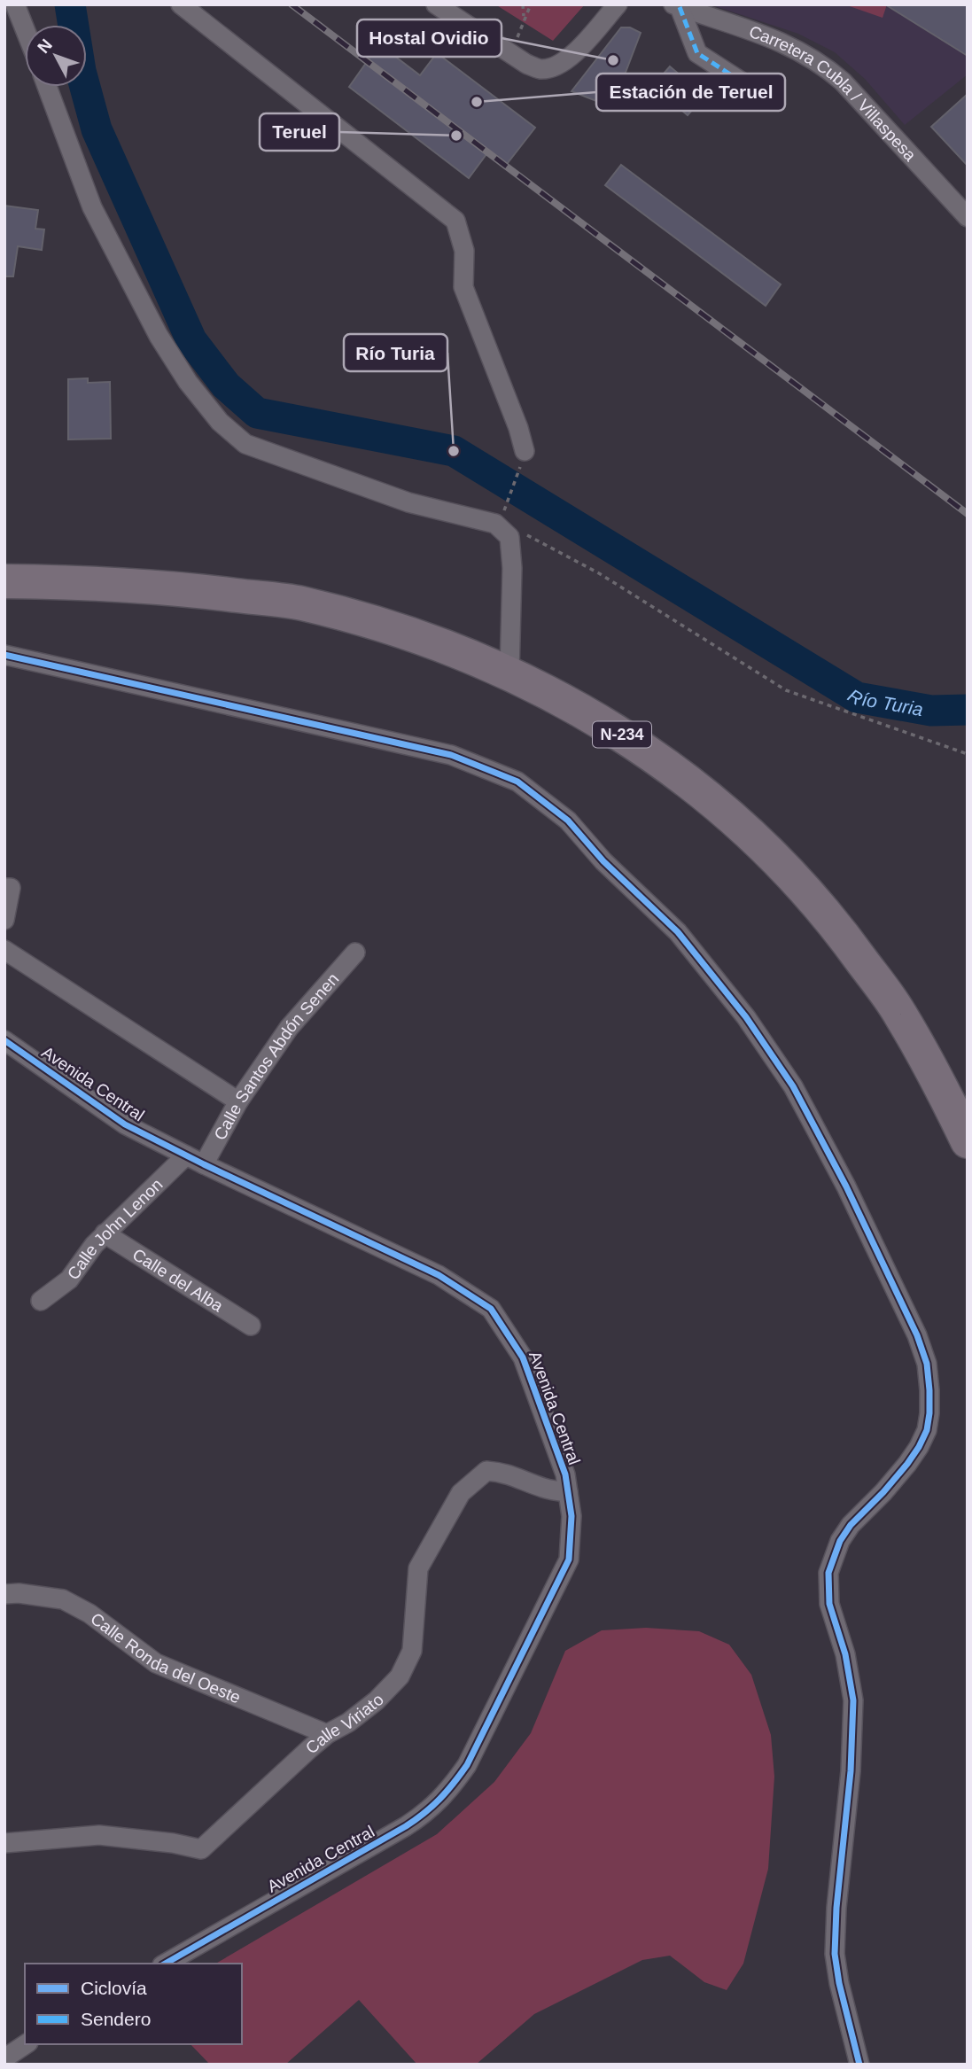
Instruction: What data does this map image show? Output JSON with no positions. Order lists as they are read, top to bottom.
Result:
{
  "streets": {
    "highway": ["N-234"],
    "street": [
      "Carretera Cubla / Villaspesa",
      "Calle Santos Abdón Senen",
      "Avenida Central",
      "Calle John Lenon",
      "Calle del Alba",
      "Calle Ronda del Oeste",
      "Calle Viriato"
    ]
  },
  "crossings": [
    ["Calle Santos Abdón Senen", "Avenida Central"],
    ["Avenida Central", "Calle John Lenon"],
    ["Avenida Central", "Calle Viriato"],
    ["Calle John Lenon", "Calle del Alba"],
    ["Calle Ronda del Oeste", "Calle Viriato"]
  ],
  "water": ["Río Turia"],
  "places": [
    "Hostal Ovidio",
    "Estación de Teruel",
    "Teruel",
    "Río Turia"
  ],
  "legend": ["Ciclovía", "Sendero"],
  "north": "top left"
}
